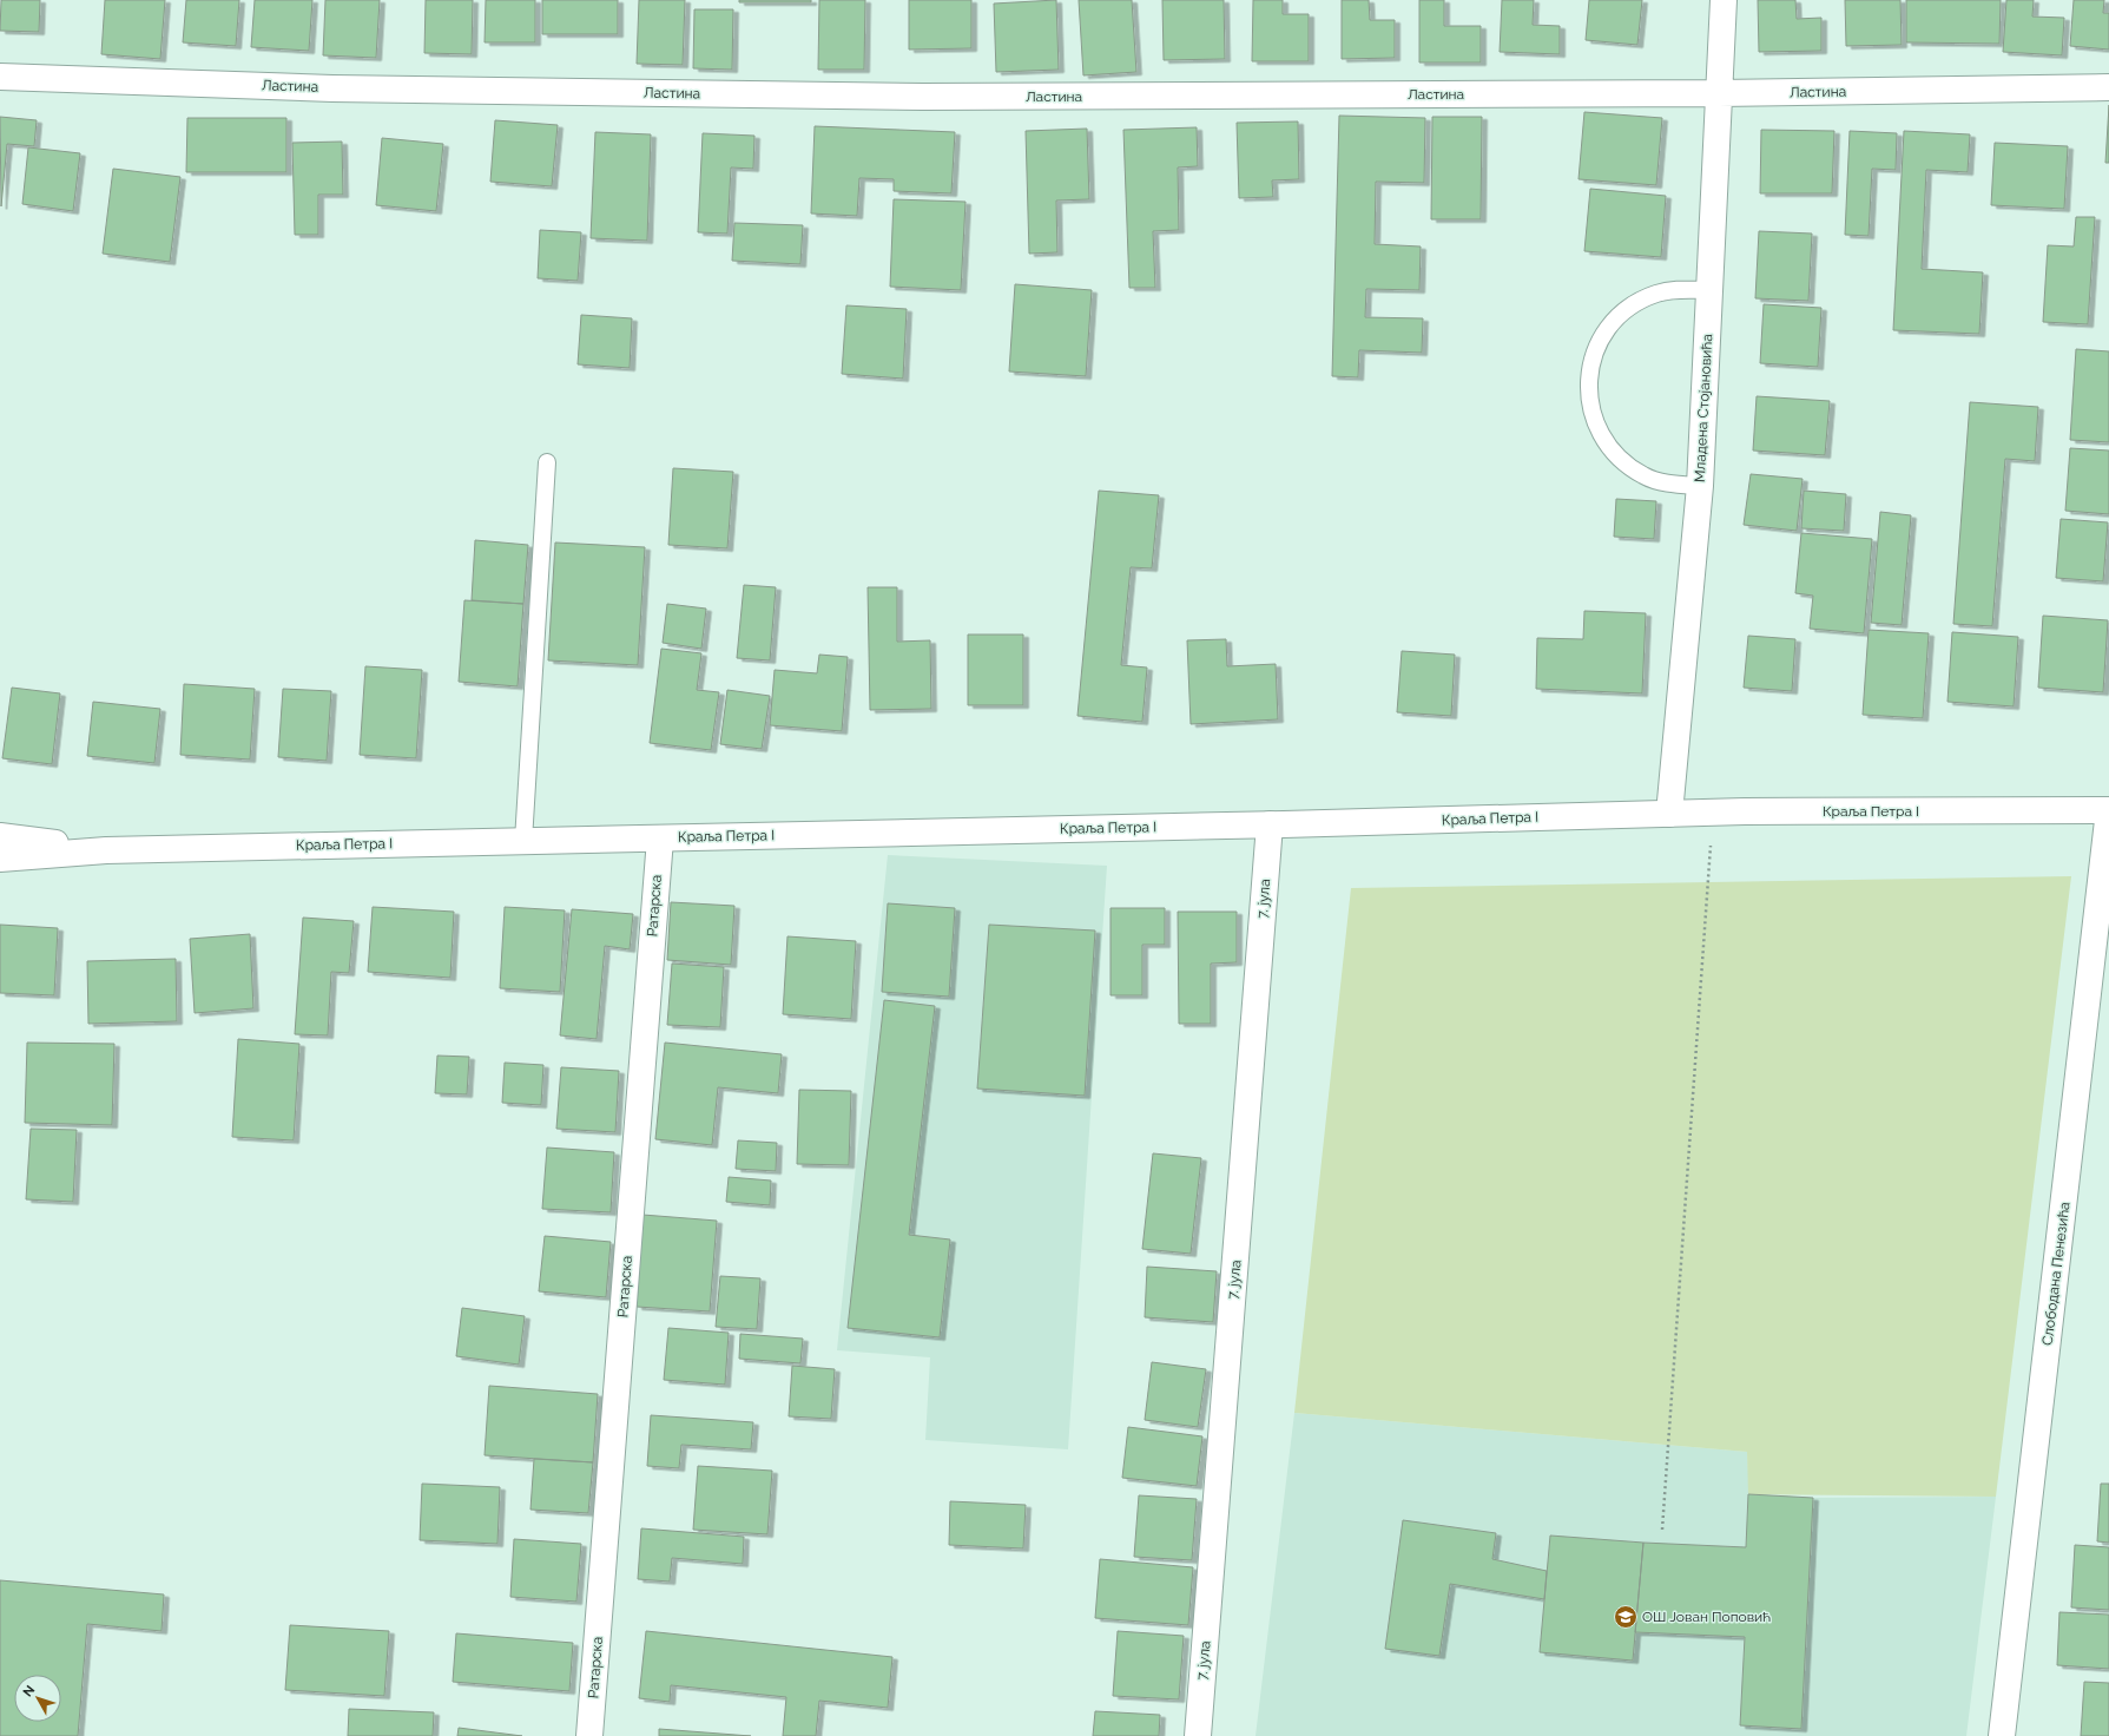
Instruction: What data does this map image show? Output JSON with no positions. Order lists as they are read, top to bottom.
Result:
{
  "streets": {
    "street": [
      "Ластина",
      "Младена Стојановића",
      "Краља Петра I",
      "7. јула",
      "Ратарска",
      "Слободана Пенезића"
    ]
  },
  "crossings": [
    ["Ластина", "Младена Стојановића"],
    ["Младена Стојановића", "Краља Петра I"],
    ["Краља Петра I", "7. јула"],
    ["Краља Петра I", "Ратарска"],
    ["Краља Петра I", "Слободана Пенезића"]
  ],
  "places": {
    "school or university": ["ОШ Јован Поповић"]
  },
  "north": "top left"
}
